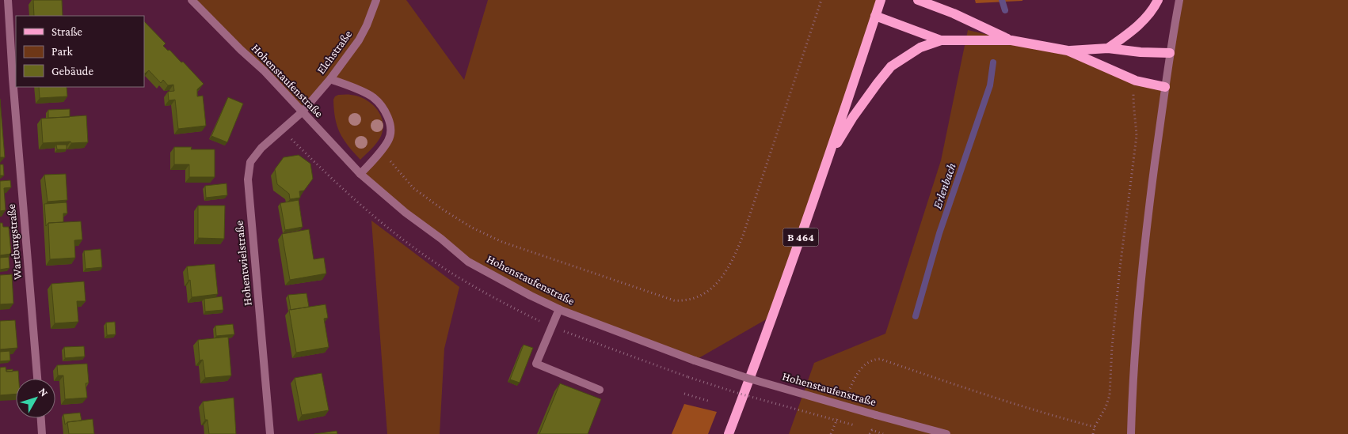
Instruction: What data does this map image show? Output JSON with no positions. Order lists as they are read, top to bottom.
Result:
{
  "streets": {
    "main road": ["B 464"],
    "street": [
      "Elchstraße",
      "Hohenstaufenstraße",
      "Wartburgstraße",
      "Hohentwielstraße"
    ]
  },
  "crossings": [
    ["Elchstraße", "Hohenstaufenstraße"],
    ["Elchstraße", "Hohentwielstraße"],
    ["Hohenstaufenstraße", "Hohentwielstraße"]
  ],
  "water": ["Erlenbach"],
  "legend": ["Straße", "Park", "Gebäude"],
  "north": "top right"
}
